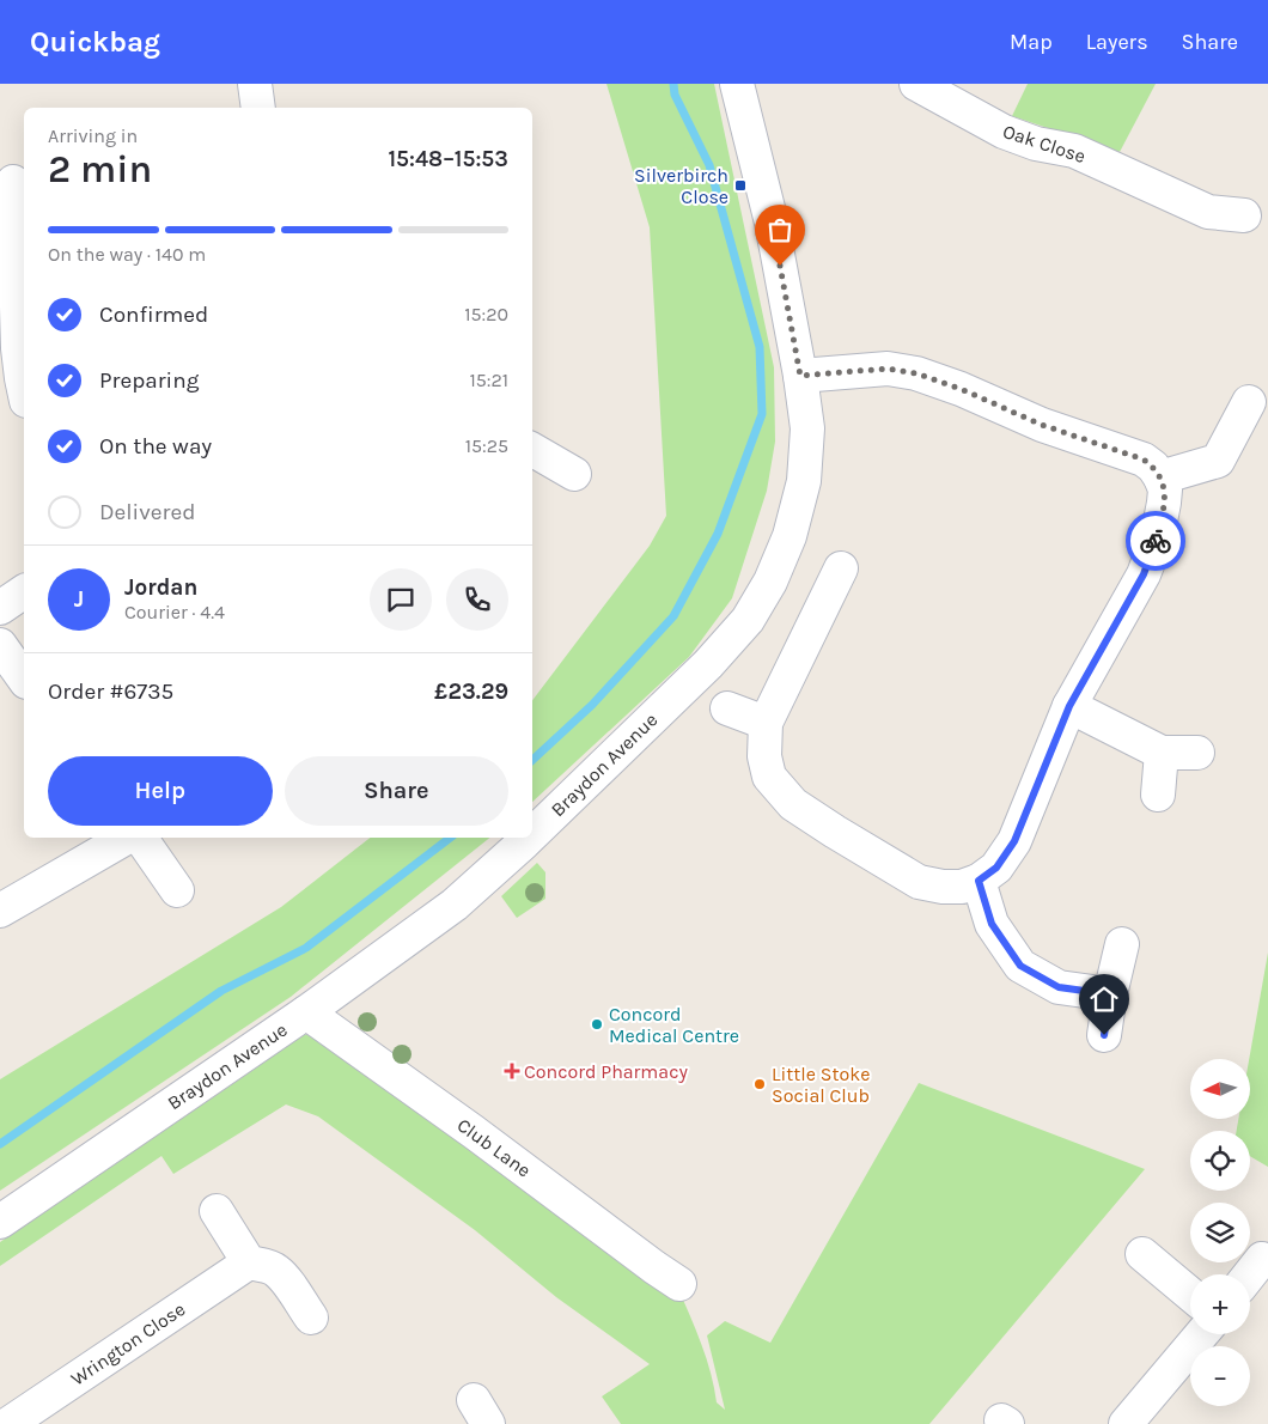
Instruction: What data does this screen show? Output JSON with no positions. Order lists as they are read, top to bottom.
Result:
{
  "streets": {
    "street": [
      "Oak Close",
      "Braydon Avenue",
      "Club Lane",
      "Wrington Close"
    ]
  },
  "crossings": [
    ["Braydon Avenue", "Club Lane"]
  ],
  "places": {
    "transit": ["Silverbirch Close"],
    "other": ["Concord Medical Centre", "Little Stoke Social Club"],
    "health": ["Concord Pharmacy"]
  },
  "north": "left",
  "page": {
    "header": "Quickbag",
    "nav": ["Map", "Layers", "Share"],
    "heading": ["2 min", "Arriving in", "15:48–15:53"],
    "panel": [
      "Jordan",
      "Courier · 4.4",
      "Order #6735",
      "£23.29"
    ],
    "bar": "On the way · 140 m",
    "list": [
      ["Confirmed", "15:20"],
      ["Preparing", "15:21"],
      ["On the way", "15:25"],
      "Delivered"
    ],
    "round": "J",
    "buttons": ["Help", "Share"],
    "map_buttons": ["+", "−"]
  }
}
